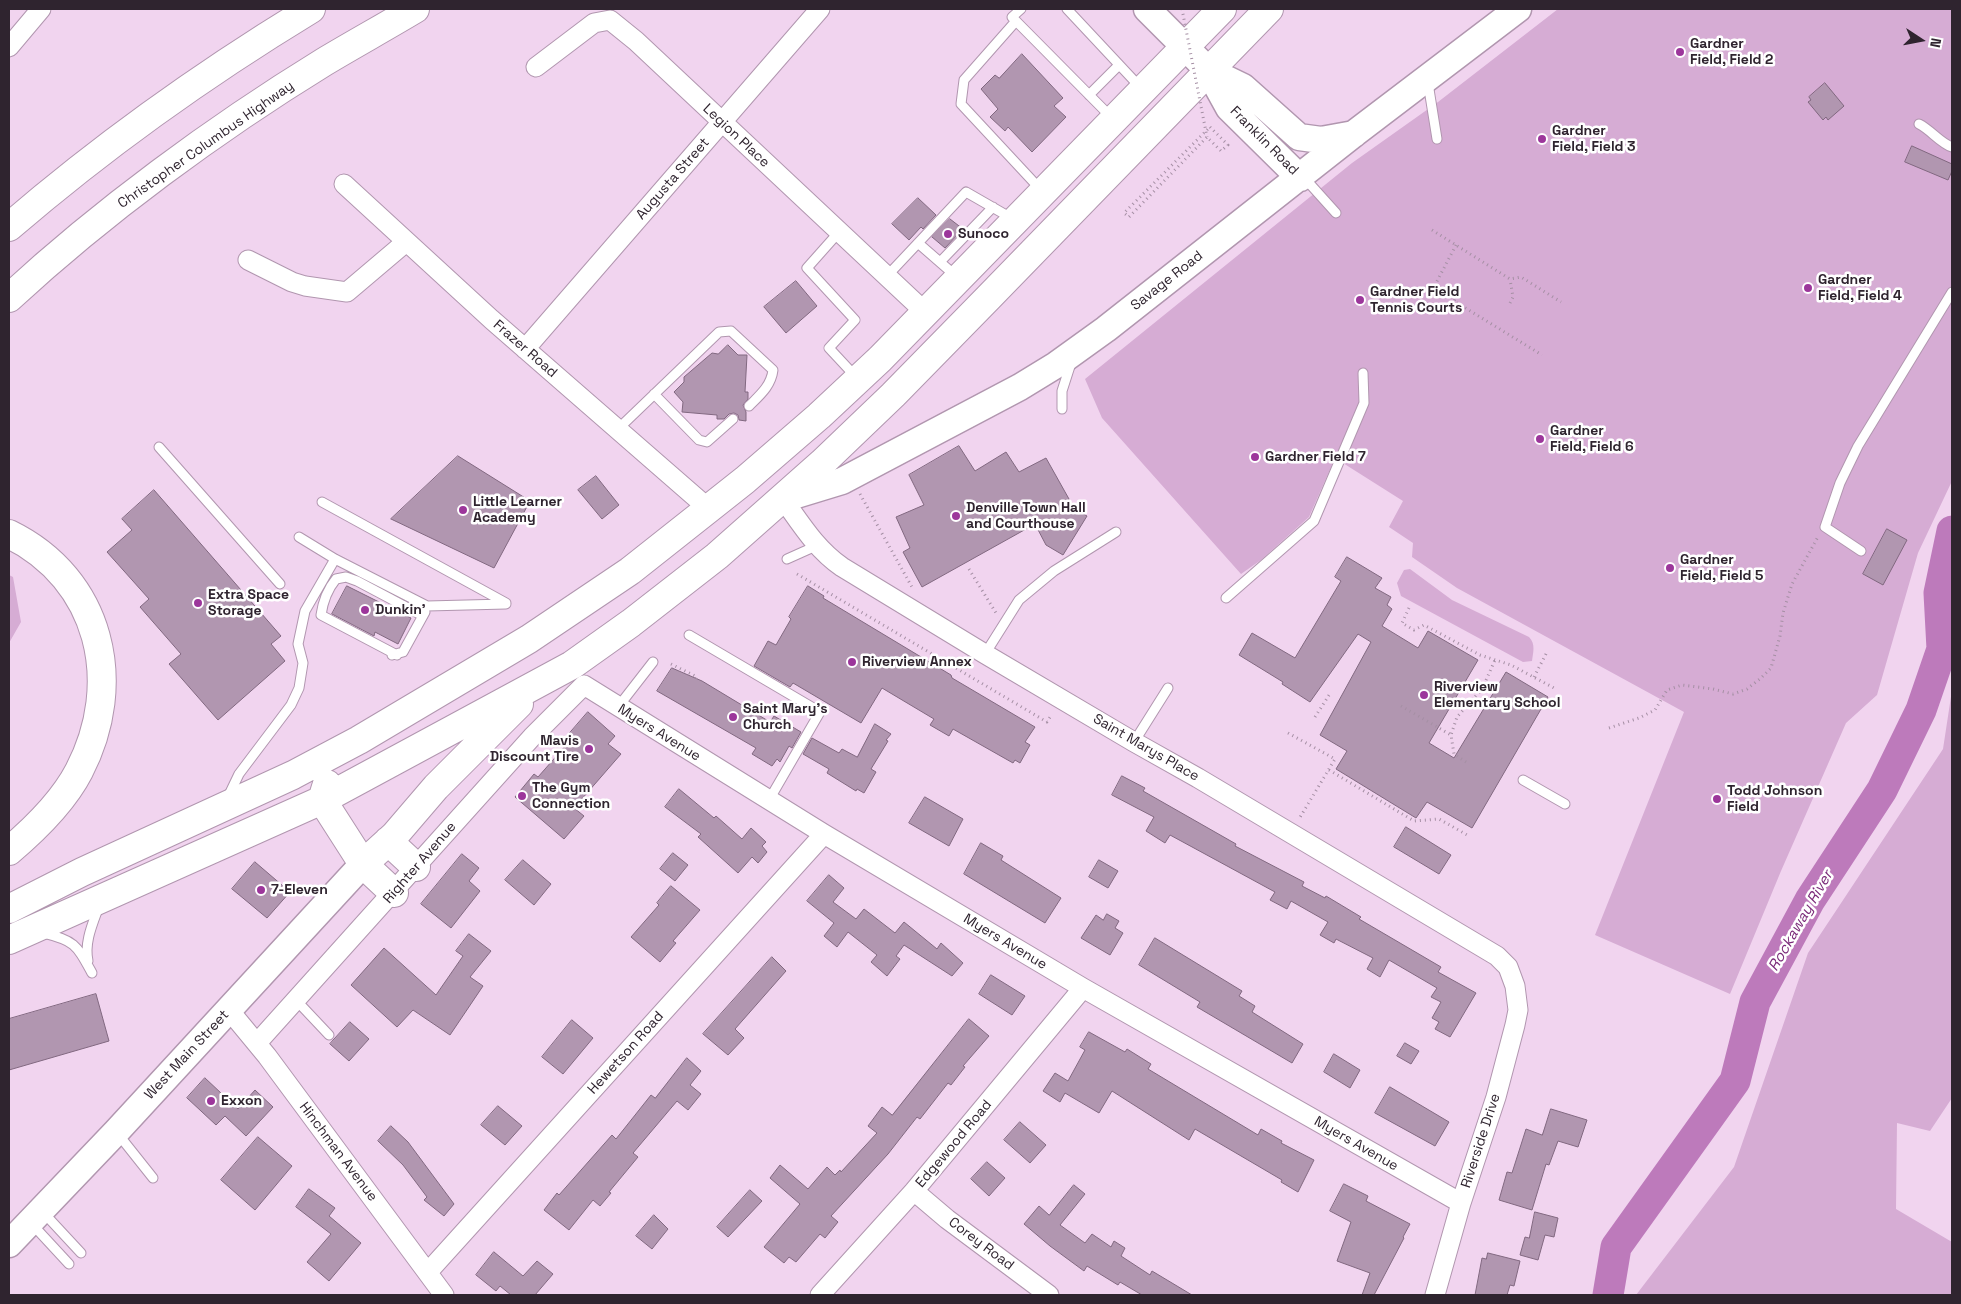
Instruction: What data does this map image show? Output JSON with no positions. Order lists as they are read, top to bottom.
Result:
{
  "streets": {
    "highway": ["Christopher Columbus Highway"],
    "street": [
      "Legion Place",
      "Franklin Road",
      "Augusta Street",
      "Savage Road",
      "Frazer Road",
      "Myers Avenue",
      "Saint Marys Place",
      "Righter Avenue",
      "Hewetson Road",
      "West Main Street",
      "Riverside Drive",
      "Edgewood Road",
      "Hinchman Avenue",
      "Corey Road"
    ]
  },
  "crossings": [
    ["Legion Place", "Augusta Street"],
    ["Franklin Road", "Savage Road"],
    ["Augusta Street", "Frazer Road"],
    ["Savage Road", "Saint Marys Place"],
    ["Myers Avenue", "Righter Avenue"],
    ["Myers Avenue", "Hewetson Road"],
    ["Myers Avenue", "Riverside Drive"],
    ["Myers Avenue", "Edgewood Road"],
    ["Saint Marys Place", "Riverside Drive"],
    ["Righter Avenue", "Hinchman Avenue"],
    ["Hewetson Road", "Hinchman Avenue"],
    ["West Main Street", "Hinchman Avenue"],
    ["Edgewood Road", "Corey Road"]
  ],
  "water": ["Rockaway River"],
  "places": [
    "Gardner Field, Field 2",
    "Gardner Field, Field 3",
    "Sunoco",
    "Gardner Field, Field 4",
    "Gardner Field Tennis Courts",
    "Gardner Field, Field 6",
    "Gardner Field 7",
    "Little Learner Academy",
    "Denville Town Hall and Courthouse",
    "Gardner Field, Field 5",
    "Extra Space Storage",
    "Dunkin'",
    "Riverview Annex",
    "Riverview Elementary School",
    "Saint Mary's Church",
    "Mavis Discount Tire",
    "The Gym Connection",
    "Todd Johnson Field",
    "7-Eleven",
    "Exxon"
  ],
  "north": "right"
}
